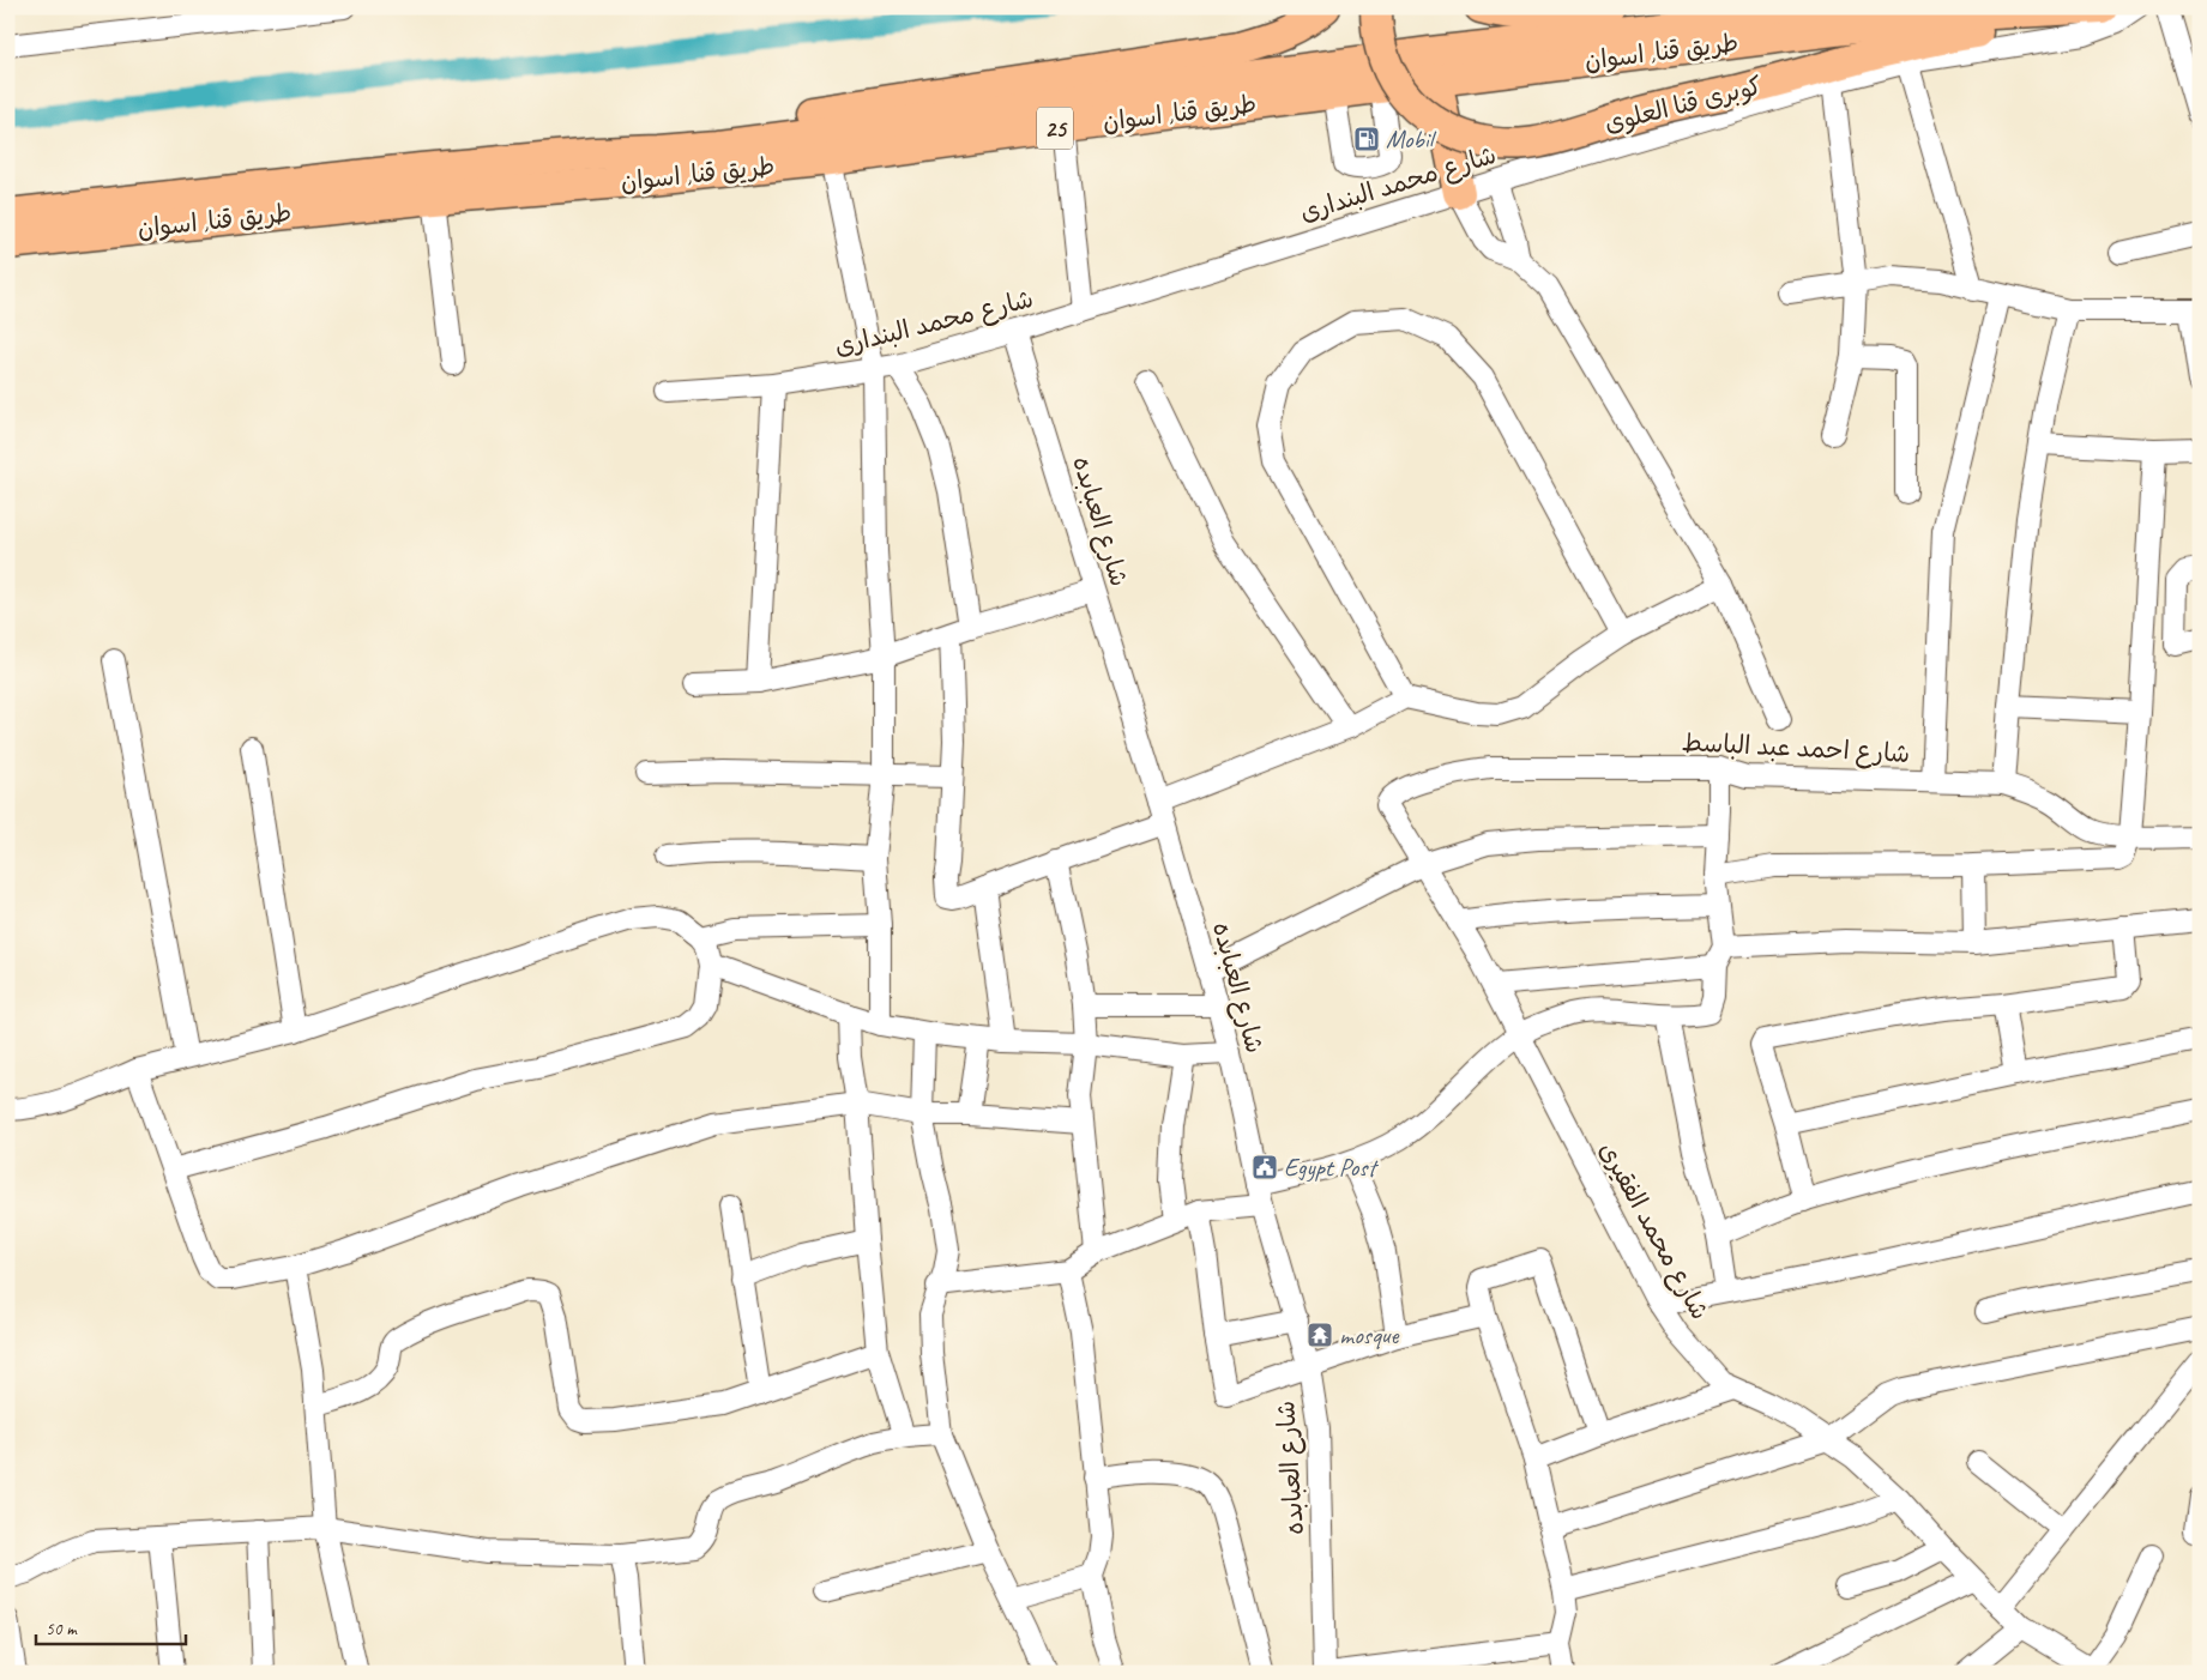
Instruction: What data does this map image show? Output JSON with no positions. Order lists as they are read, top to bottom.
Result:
{
  "streets": {
    "highway": ["طريق قنا, اسوان", "كوبرى قنا العلوى", "25"],
    "street": [
      "شارع محمد البندارى",
      "شارع العبابده",
      "شارع احمد عبد الباسط",
      "شارع محمد الفقيرى"
    ]
  },
  "crossings": [
    ["طريق قنا, اسوان", "كوبرى قنا العلوى"],
    ["شارع محمد البندارى", "شارع العبابده"],
    ["شارع احمد عبد الباسط", "شارع محمد الفقيرى"]
  ],
  "places": {
    "fuel station": ["Mobil"],
    "public building": ["Egypt Post"],
    "temple": ["mosque"]
  },
  "scale_bar": "50 m"
}
